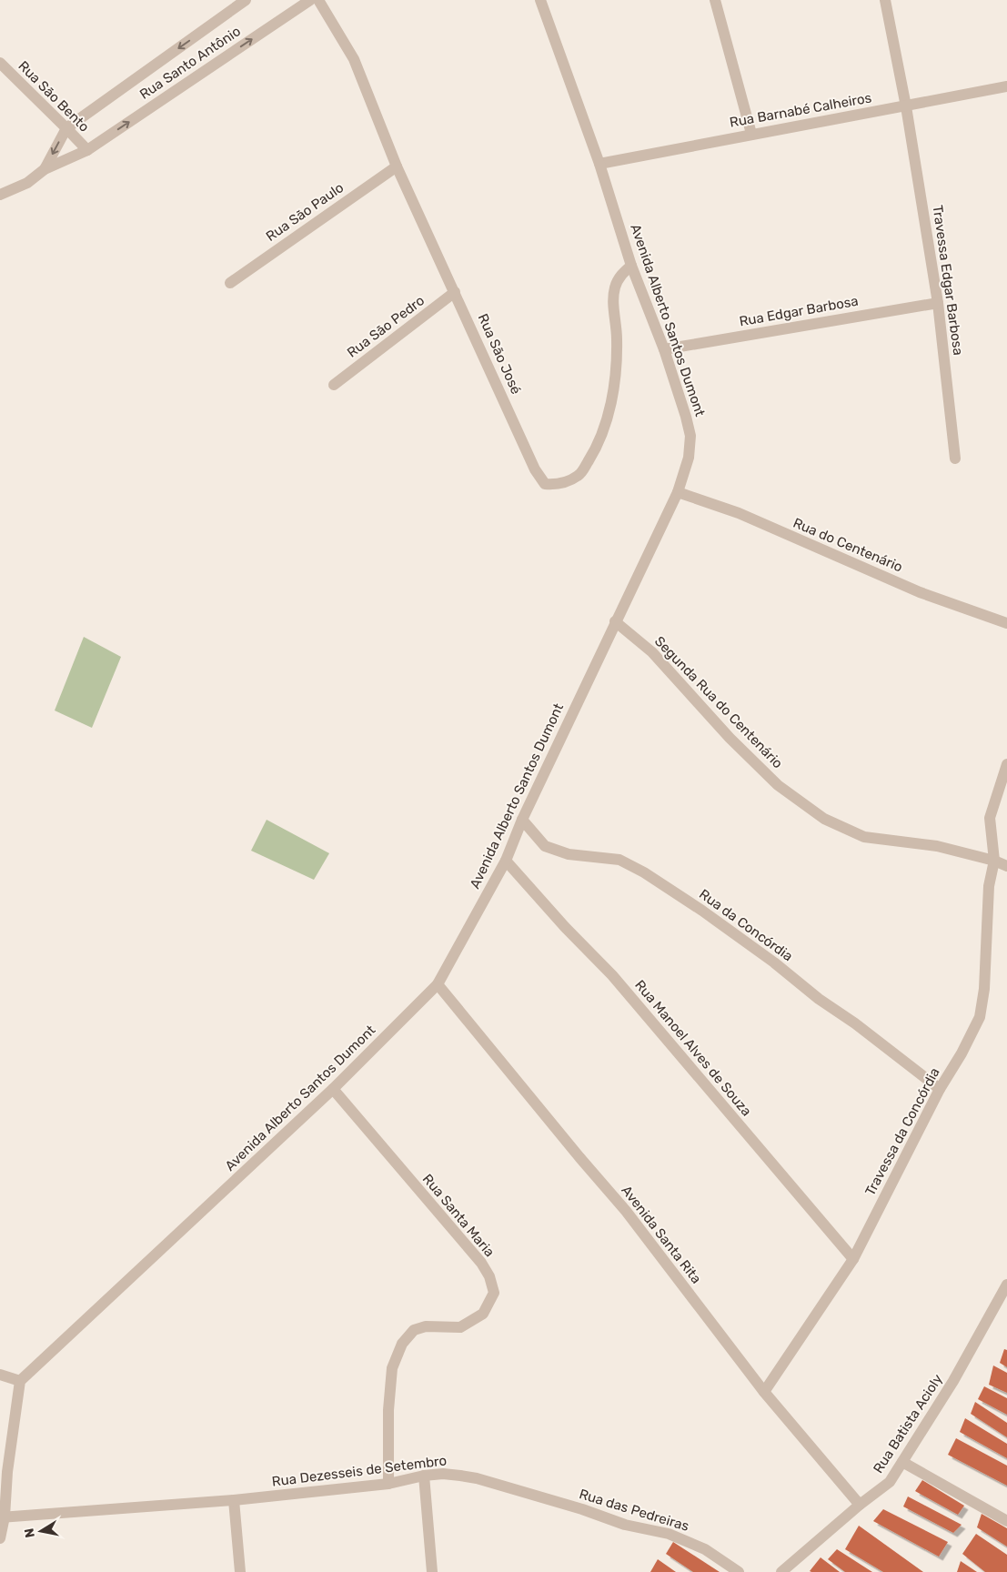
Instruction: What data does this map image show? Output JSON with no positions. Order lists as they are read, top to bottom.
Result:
{
  "streets": {
    "street": [
      "Rua Santo Antônio",
      "Rua São Bento",
      "Rua Barnabé Calheiros",
      "Rua São Paulo",
      "Travessa Edgar Barbosa",
      "Rua Edgar Barbosa",
      "Avenida Alberto Santos Dumont",
      "Rua São Pedro",
      "Rua São José",
      "Rua do Centenário",
      "Segunda Rua do Centenário",
      "Rua da Concórdia",
      "Rua Manoel Alves de Souza",
      "Travessa da Concórdia",
      "Rua Santa Maria",
      "Avenida Santa Rita",
      "Rua Batista Acioly",
      "Rua Dezesseis de Setembro",
      "Rua das Pedreiras"
    ]
  },
  "crossings": [
    ["Rua Santo Antônio", "Rua São Bento"],
    ["Rua Barnabé Calheiros", "Travessa Edgar Barbosa"],
    ["Rua Barnabé Calheiros", "Avenida Alberto Santos Dumont"],
    ["Rua São Paulo", "Rua São José"],
    ["Travessa Edgar Barbosa", "Rua Edgar Barbosa"],
    ["Rua Edgar Barbosa", "Avenida Alberto Santos Dumont"],
    ["Avenida Alberto Santos Dumont", "Rua São José"],
    ["Avenida Alberto Santos Dumont", "Rua do Centenário"],
    ["Avenida Alberto Santos Dumont", "Segunda Rua do Centenário"],
    ["Avenida Alberto Santos Dumont", "Rua da Concórdia"],
    ["Avenida Alberto Santos Dumont", "Rua Manoel Alves de Souza"],
    ["Avenida Alberto Santos Dumont", "Rua Santa Maria"],
    ["Avenida Alberto Santos Dumont", "Avenida Santa Rita"],
    ["Rua São Pedro", "Rua São José"],
    ["Segunda Rua do Centenário", "Travessa da Concórdia"],
    ["Rua da Concórdia", "Travessa da Concórdia"],
    ["Rua Manoel Alves de Souza", "Travessa da Concórdia"],
    ["Travessa da Concórdia", "Avenida Santa Rita"],
    ["Rua Santa Maria", "Rua Dezesseis de Setembro"],
    ["Avenida Santa Rita", "Rua Batista Acioly"],
    ["Rua Dezesseis de Setembro", "Rua das Pedreiras"]
  ],
  "north": "left"
}
